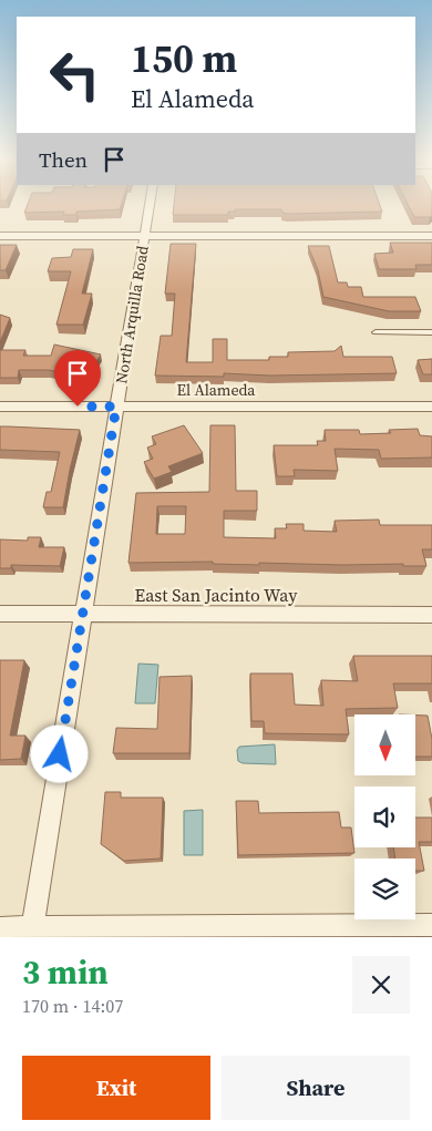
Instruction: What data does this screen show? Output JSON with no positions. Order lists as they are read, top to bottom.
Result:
{
  "streets": {
    "street": ["North Arquilla Road", "El Alameda", "East San Jacinto Way"]
  },
  "crossings": [
    ["North Arquilla Road", "El Alameda"],
    ["North Arquilla Road", "East San Jacinto Way"]
  ],
  "north": "bottom",
  "page": {
    "turn": ["150 m", "El Alameda"],
    "then": "Then",
    "heading": ["3 min", "170 m · 14:07"],
    "buttons": ["Exit", "Share"]
  }
}
